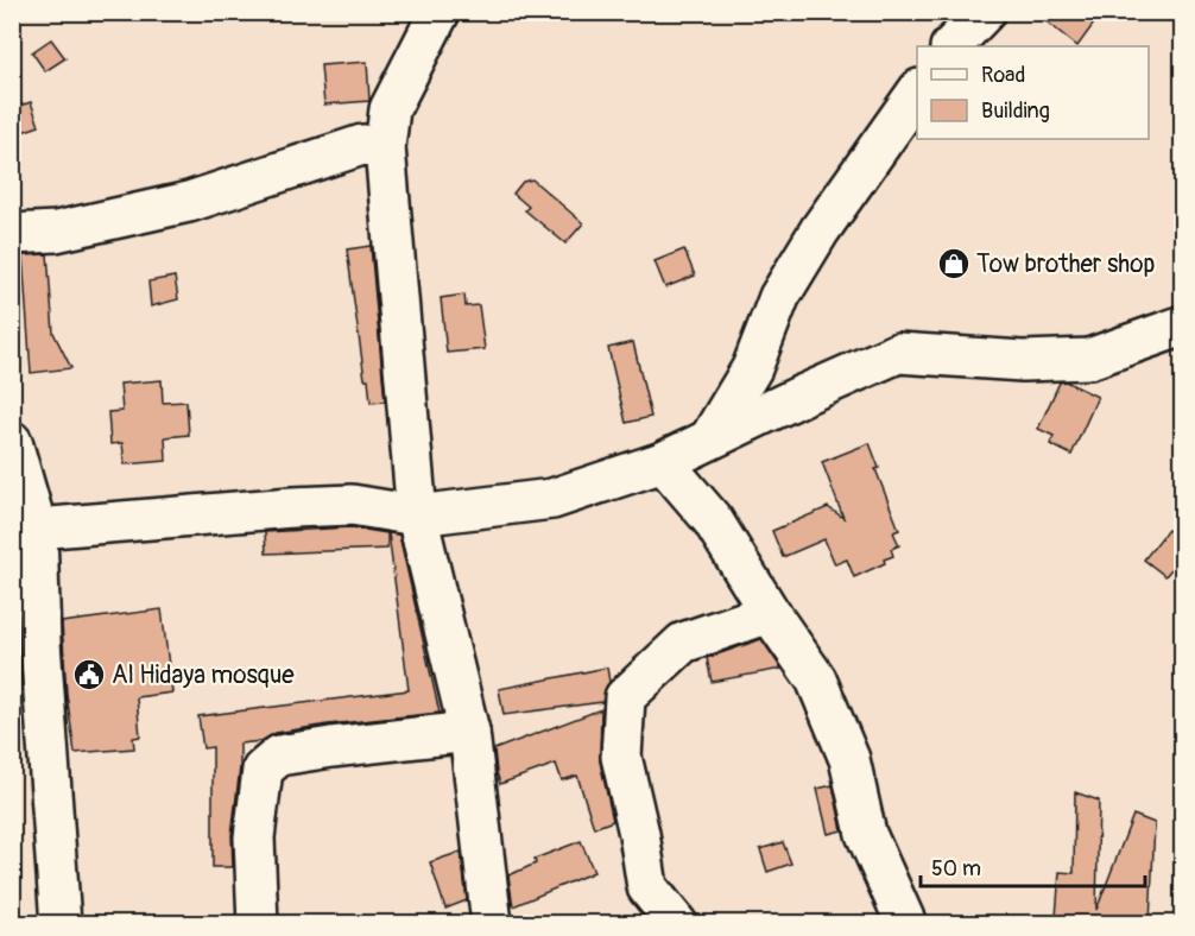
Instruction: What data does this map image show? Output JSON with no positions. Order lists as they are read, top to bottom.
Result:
{
  "places": {
    "shop": ["Tow brother shop"],
    "public building": ["Al Hidaya mosque"]
  },
  "legend": ["Road", "Building"],
  "scale_bar": "50 m"
}
